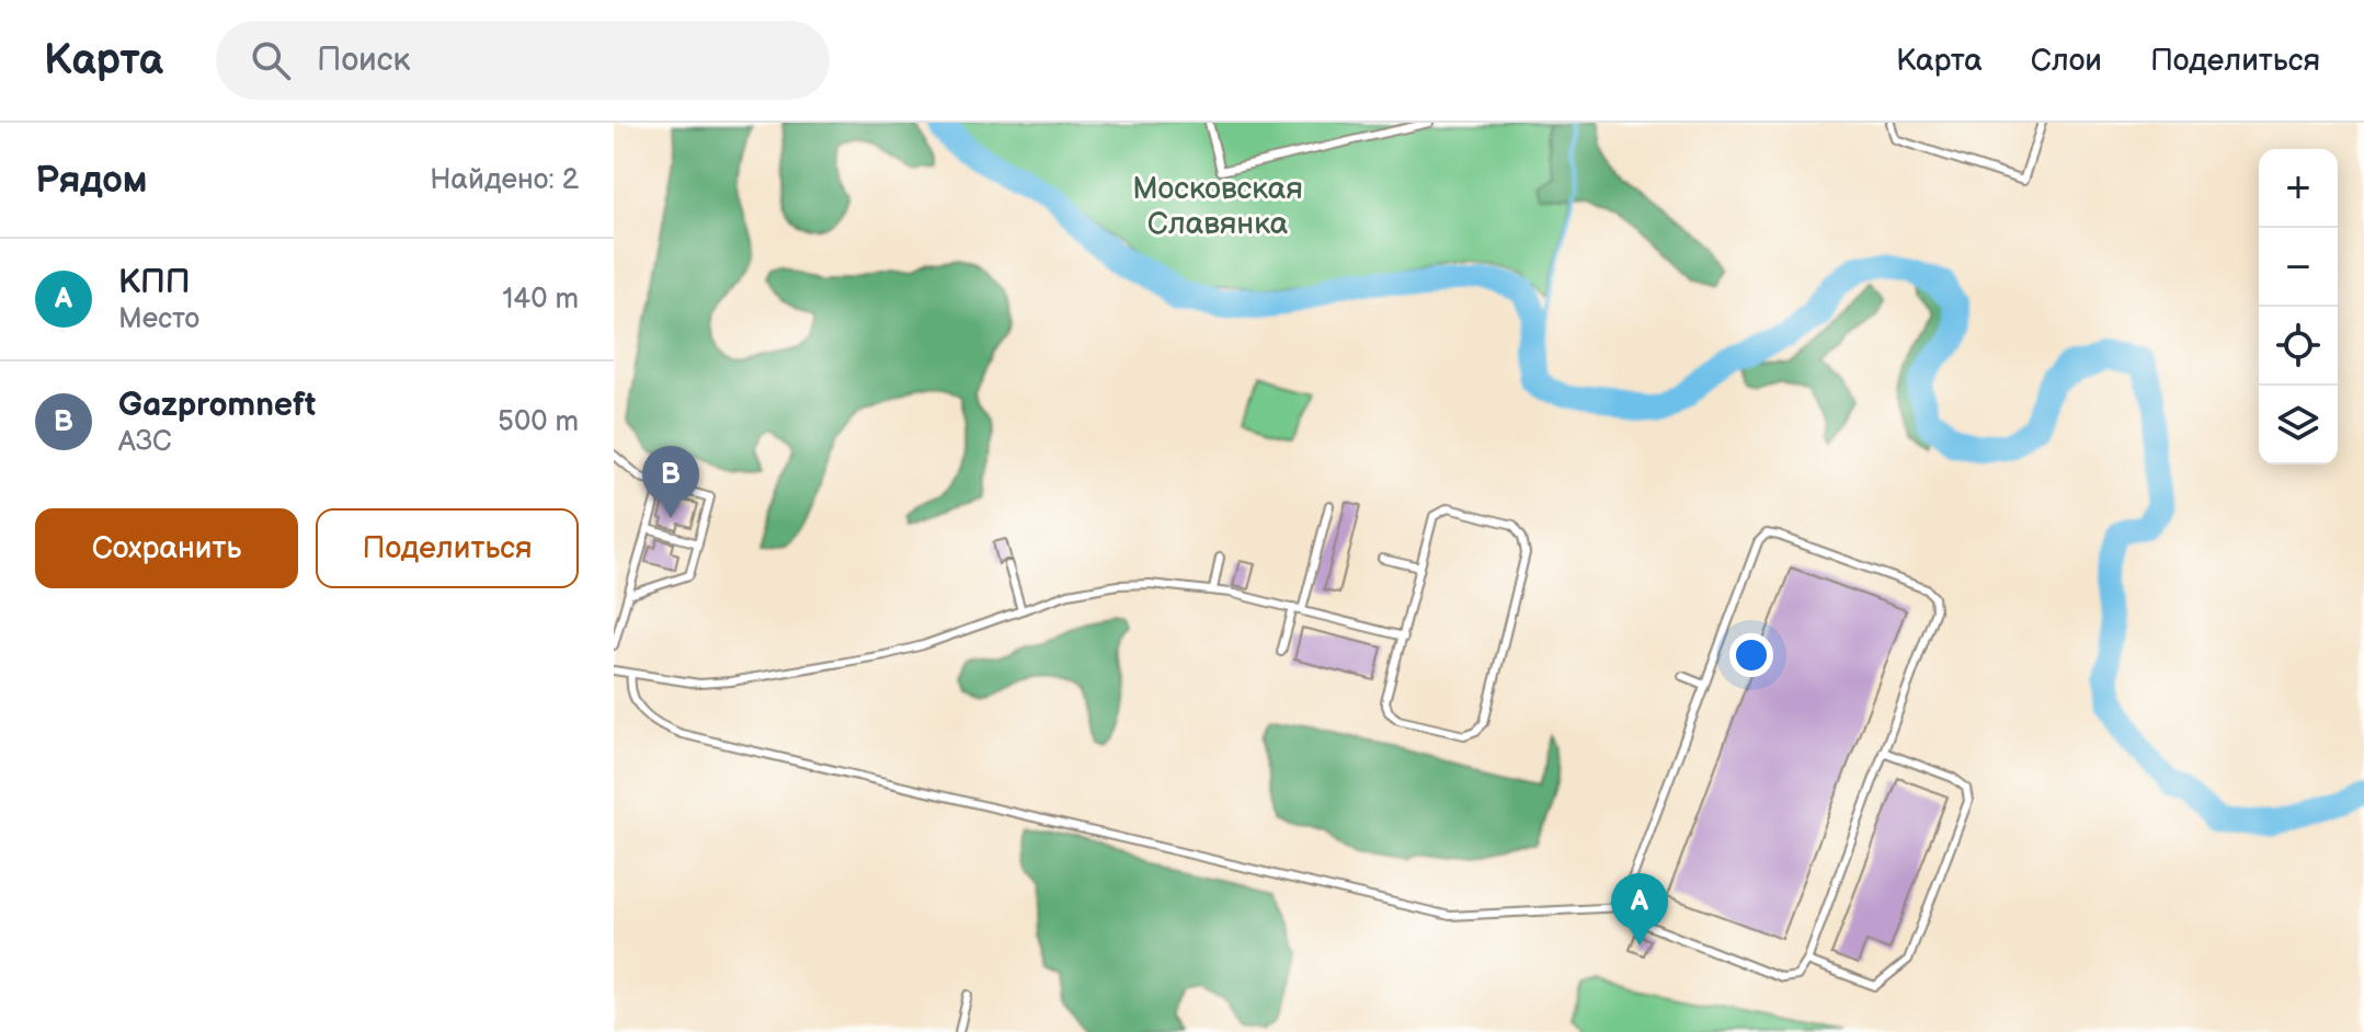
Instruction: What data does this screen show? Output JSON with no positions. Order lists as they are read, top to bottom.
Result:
{
  "parks": ["Московская Славянка"],
  "page": {
    "header": "Карта",
    "search": "Поиск",
    "nav": ["Карта", "Слои", "Поделиться"],
    "heading": ["Рядом", "Найдено: 2"],
    "map_buttons": ["+", "−"],
    "list": [
      {
        "mark": "A",
        "name": "КПП",
        "note": "Место",
        "value": "140 m"
      },
      {
        "mark": "B",
        "name": "Gazpromneft",
        "note": "АЗС",
        "value": "500 m"
      }
    ],
    "pins": ["B", "A"],
    "buttons": ["Сохранить", "Поделиться"]
  }
}
